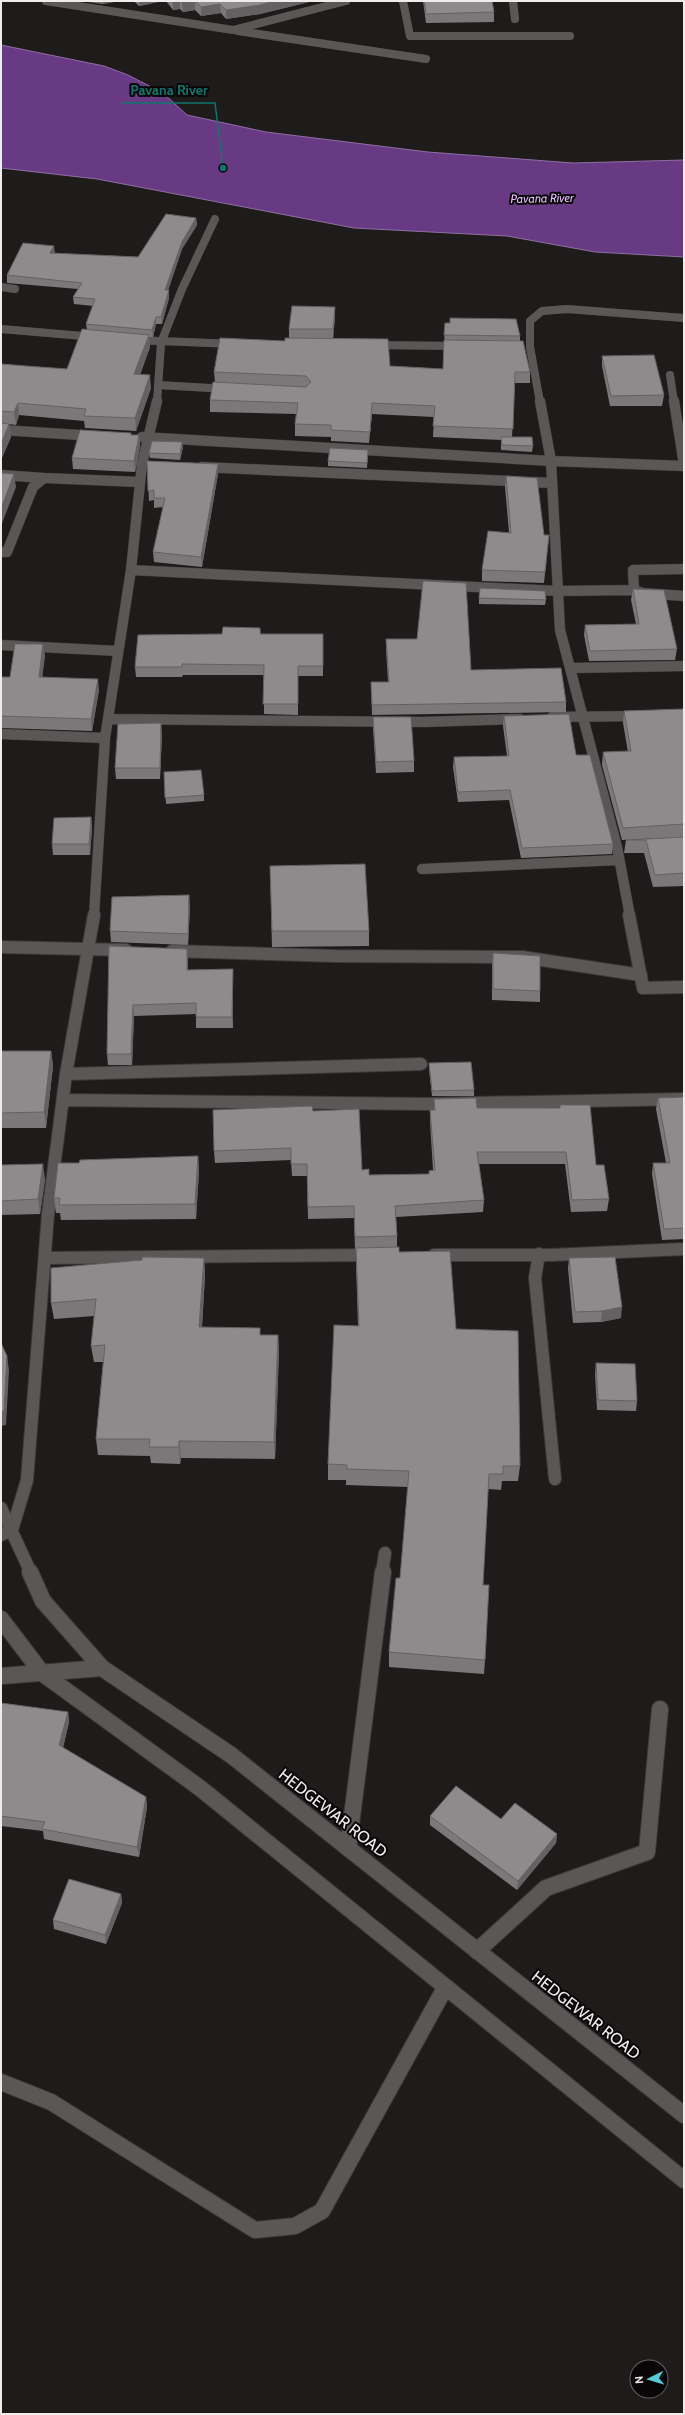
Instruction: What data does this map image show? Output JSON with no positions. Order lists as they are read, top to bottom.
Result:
{
  "streets": {
    "street": ["HEDGEWAR ROAD"]
  },
  "water": ["Pavana River"],
  "places": ["Pavana River"],
  "north": "left"
}
